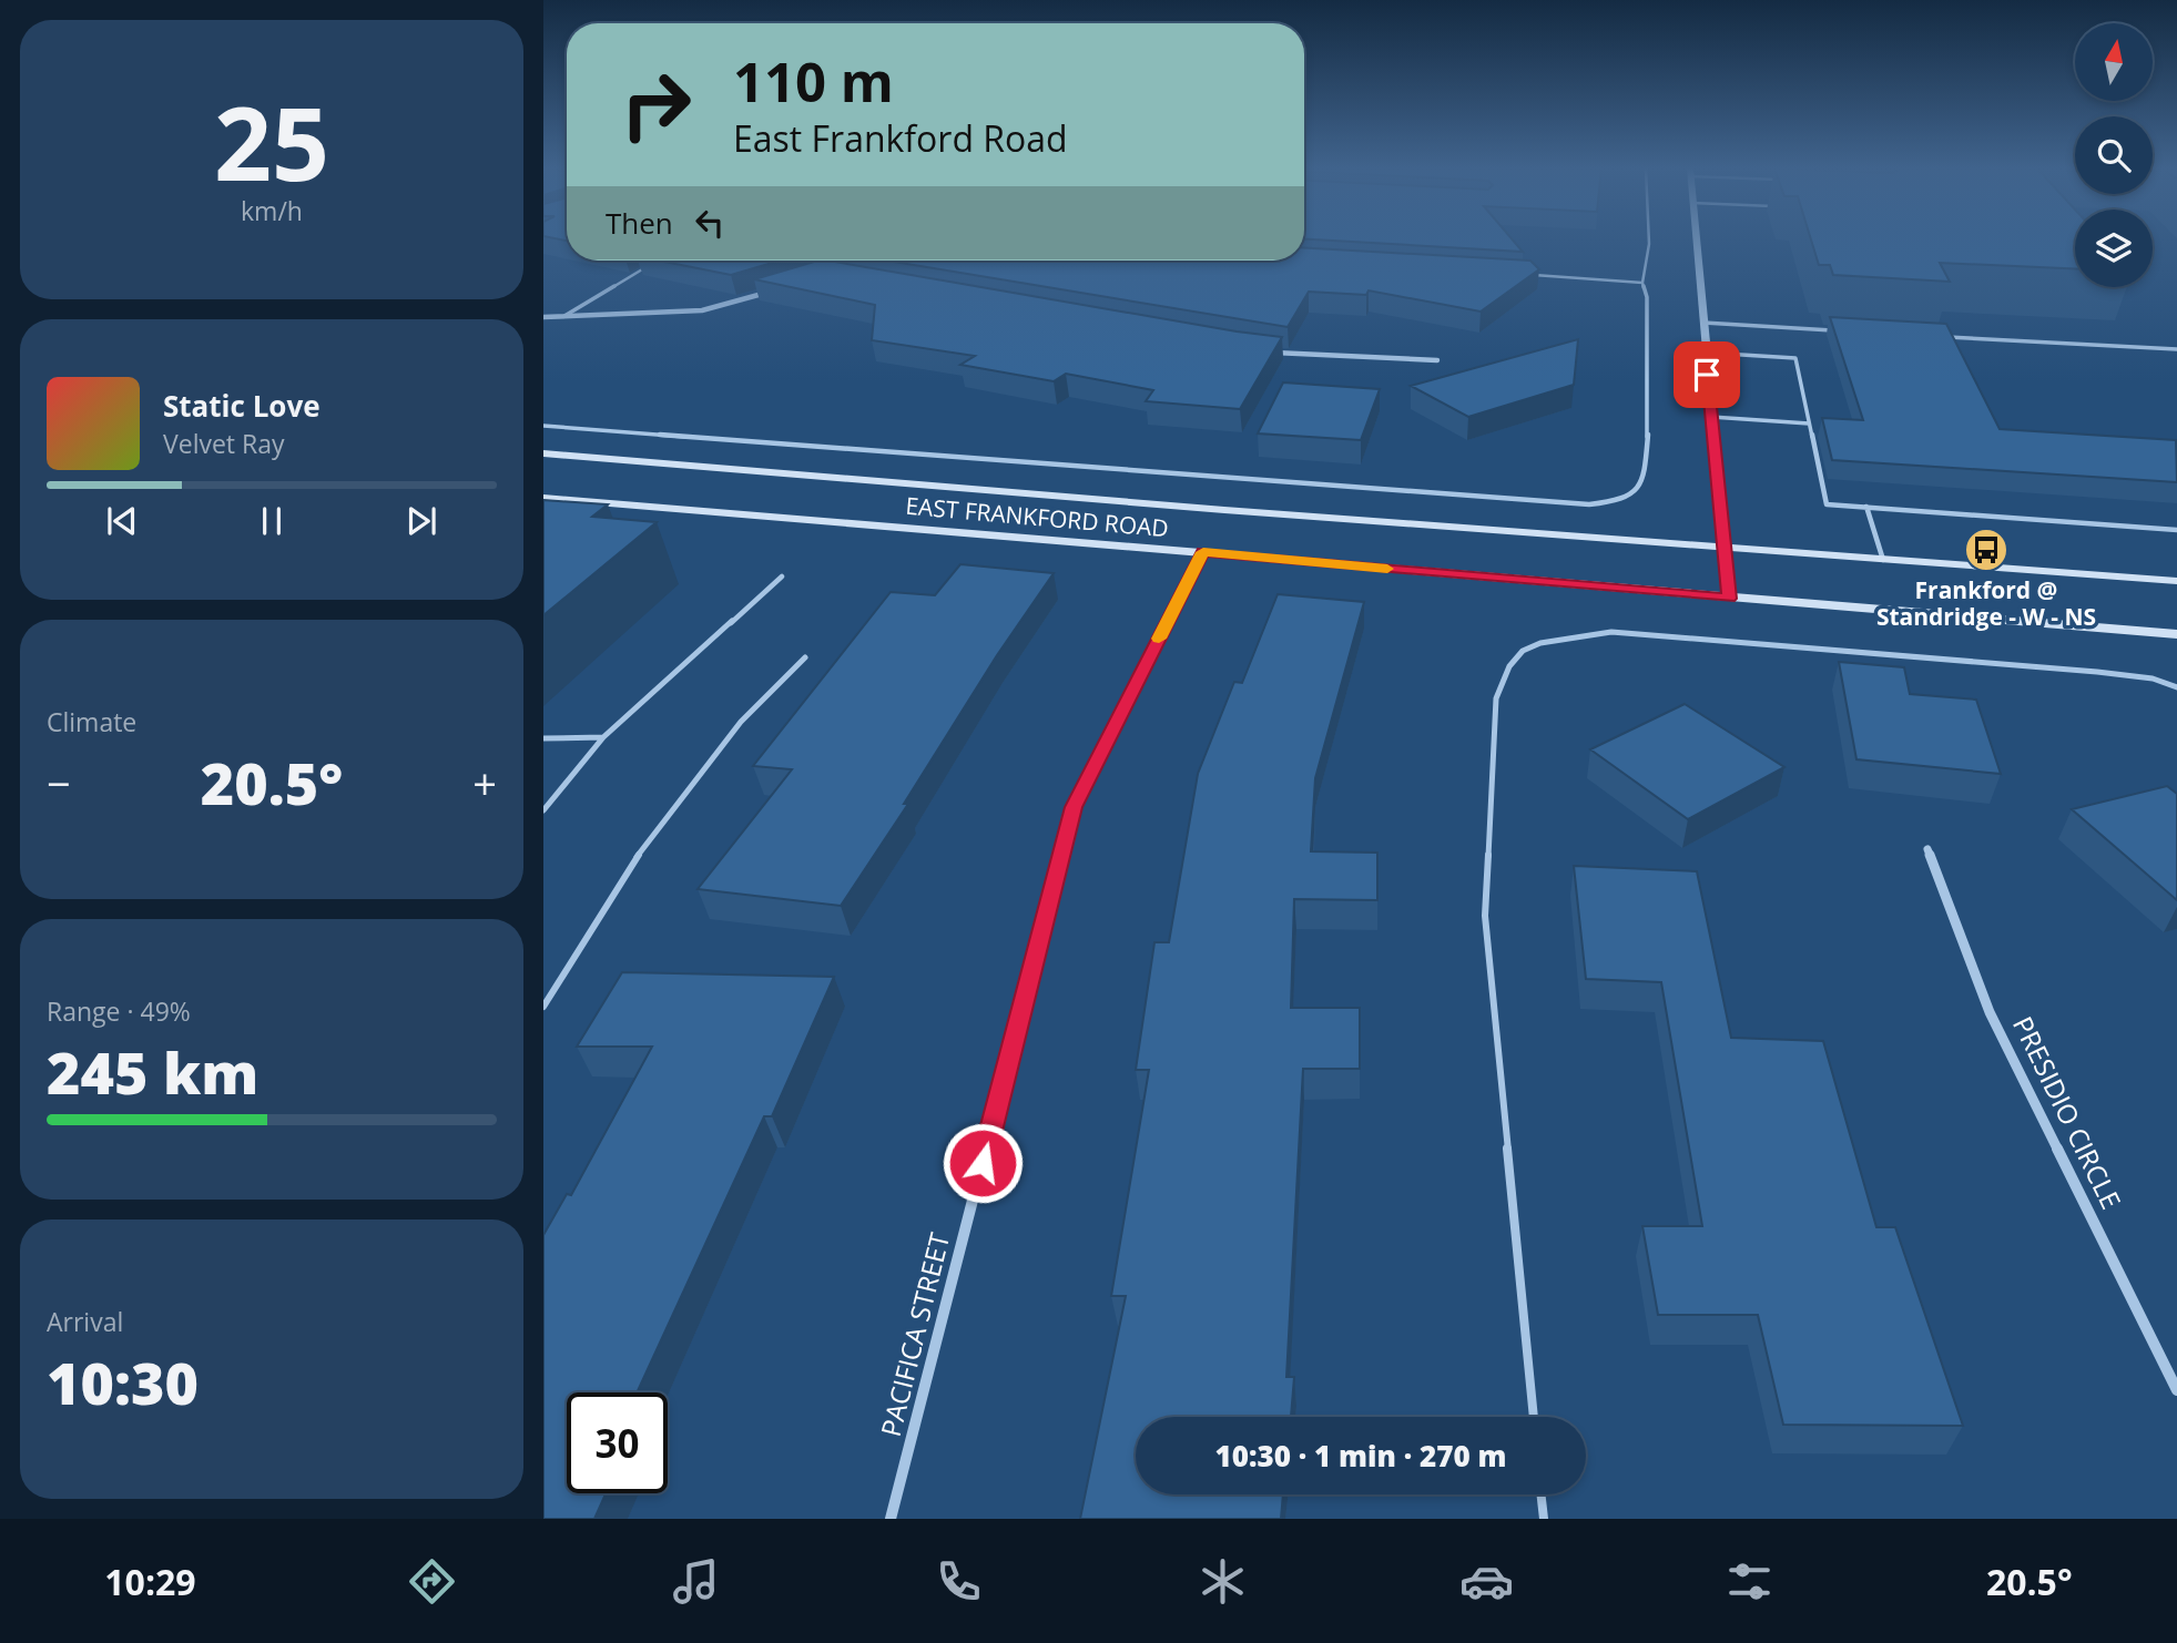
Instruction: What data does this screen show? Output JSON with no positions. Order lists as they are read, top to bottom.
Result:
{
  "streets": {
    "main road": ["EAST FRANKFORD ROAD"],
    "street": ["PRESIDIO CIRCLE", "PACIFICA STREET"]
  },
  "crossings": [
    ["EAST FRANKFORD ROAD", "PACIFICA STREET"]
  ],
  "places": {
    "bus stop": ["Frankford @ Standridge - W - NS"]
  },
  "north": "top",
  "page": {
    "tile": [
      ["25", "km/h"],
      "Climate",
      ["Range · 49%", "245 km"],
      ["Arrival", "10:30"]
    ],
    "turn": ["110 m", "East Frankford Road"],
    "then": "Then",
    "song": ["Static Love", "Velvet Ray"],
    "heat": ["−", "20.5°", "+"],
    "limit": "30",
    "trip": "10:30 · 1 min · 270 m",
    "tabs": ["10:29", "20.5°"]
  }
}
